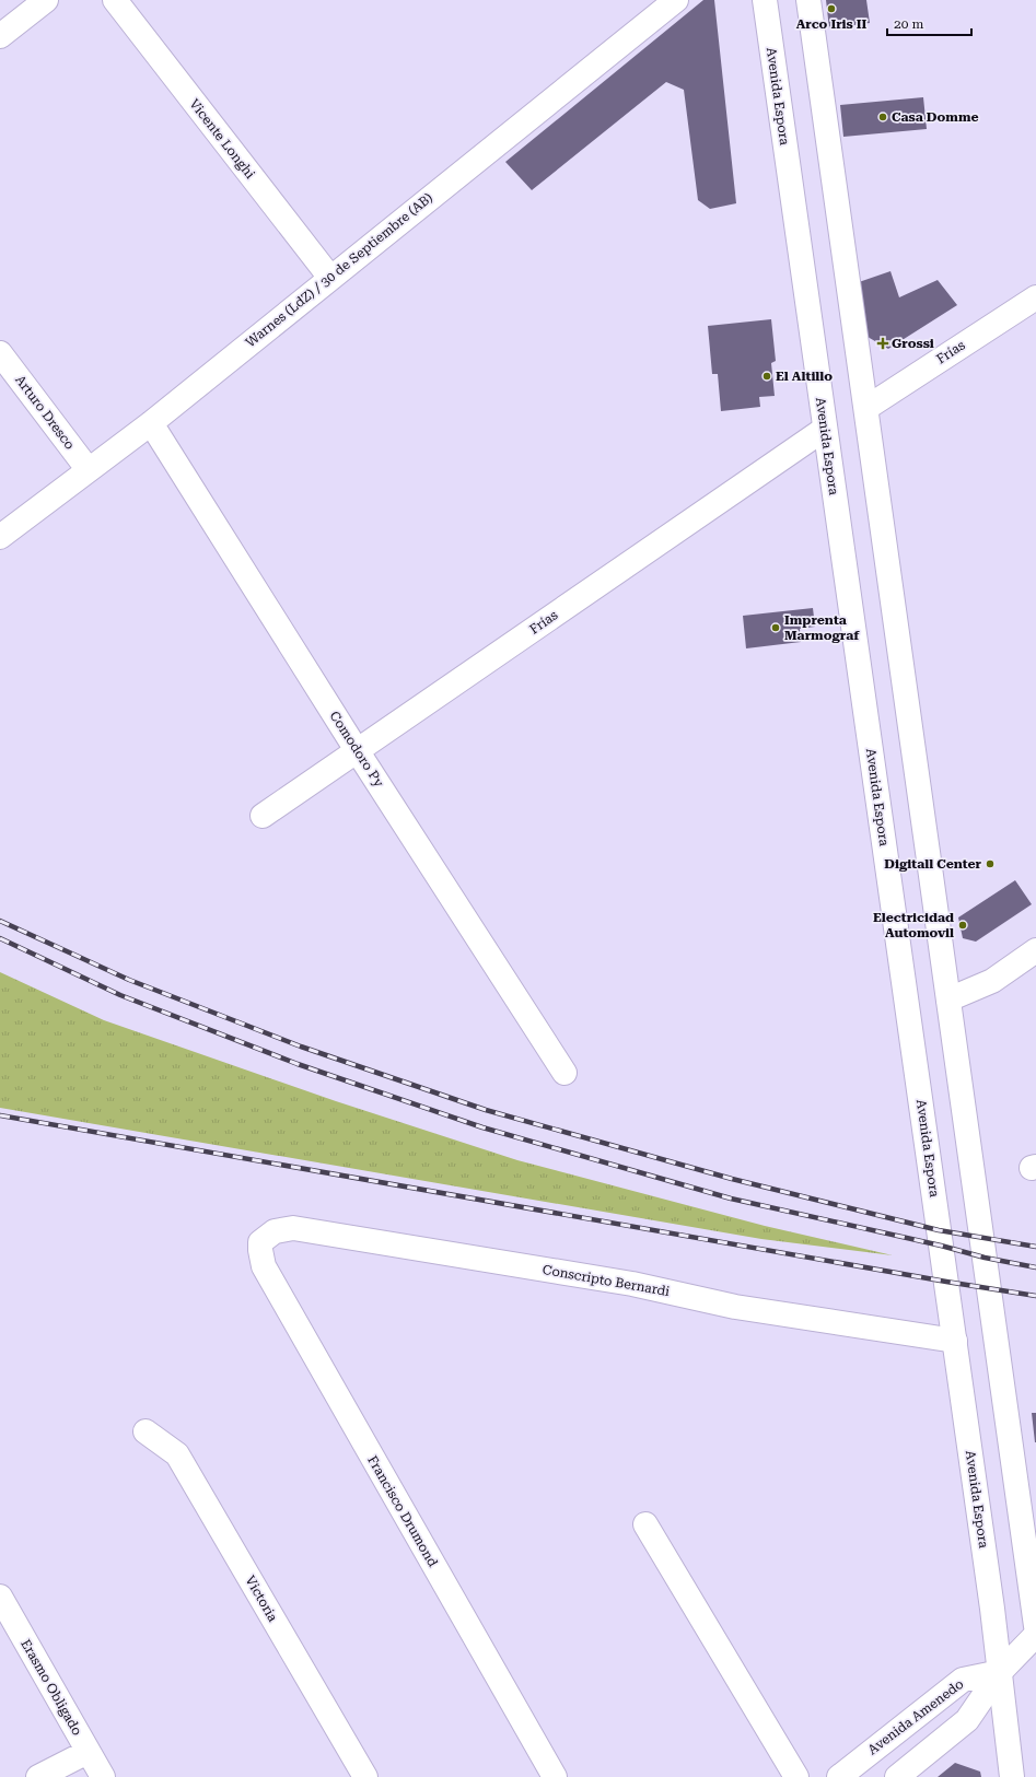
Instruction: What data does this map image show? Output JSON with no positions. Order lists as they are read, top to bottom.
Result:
{
  "streets": {
    "street": [
      "Avenida Espora",
      "Vicente Longhi",
      "Warnes (LdZ) / 30 de Septiembre (AB)",
      "Frías",
      "Arturo Dresco",
      "Comodoro Py",
      "Conscripto Bernardi",
      "Francisco Drumond",
      "Victoria",
      "Erasmo Obligado",
      "Avenida Amenedo"
    ]
  },
  "crossings": [
    ["Avenida Espora", "Frías"],
    ["Avenida Espora", "Conscripto Bernardi"],
    ["Avenida Espora", "Avenida Amenedo"],
    ["Vicente Longhi", "Warnes (LdZ) / 30 de Septiembre (AB)"],
    ["Warnes (LdZ) / 30 de Septiembre (AB)", "Arturo Dresco"],
    ["Warnes (LdZ) / 30 de Septiembre (AB)", "Comodoro Py"],
    ["Frías", "Comodoro Py"],
    ["Conscripto Bernardi", "Francisco Drumond"]
  ],
  "places": {
    "other": [
      "Arco Iris II",
      "Casa Domme",
      "El Altillo",
      "Imprenta Marmograf",
      "Digitall Center",
      "Electricidad Automovil"
    ],
    "health": ["Grossi"]
  },
  "scale_bar": "20 m"
}
